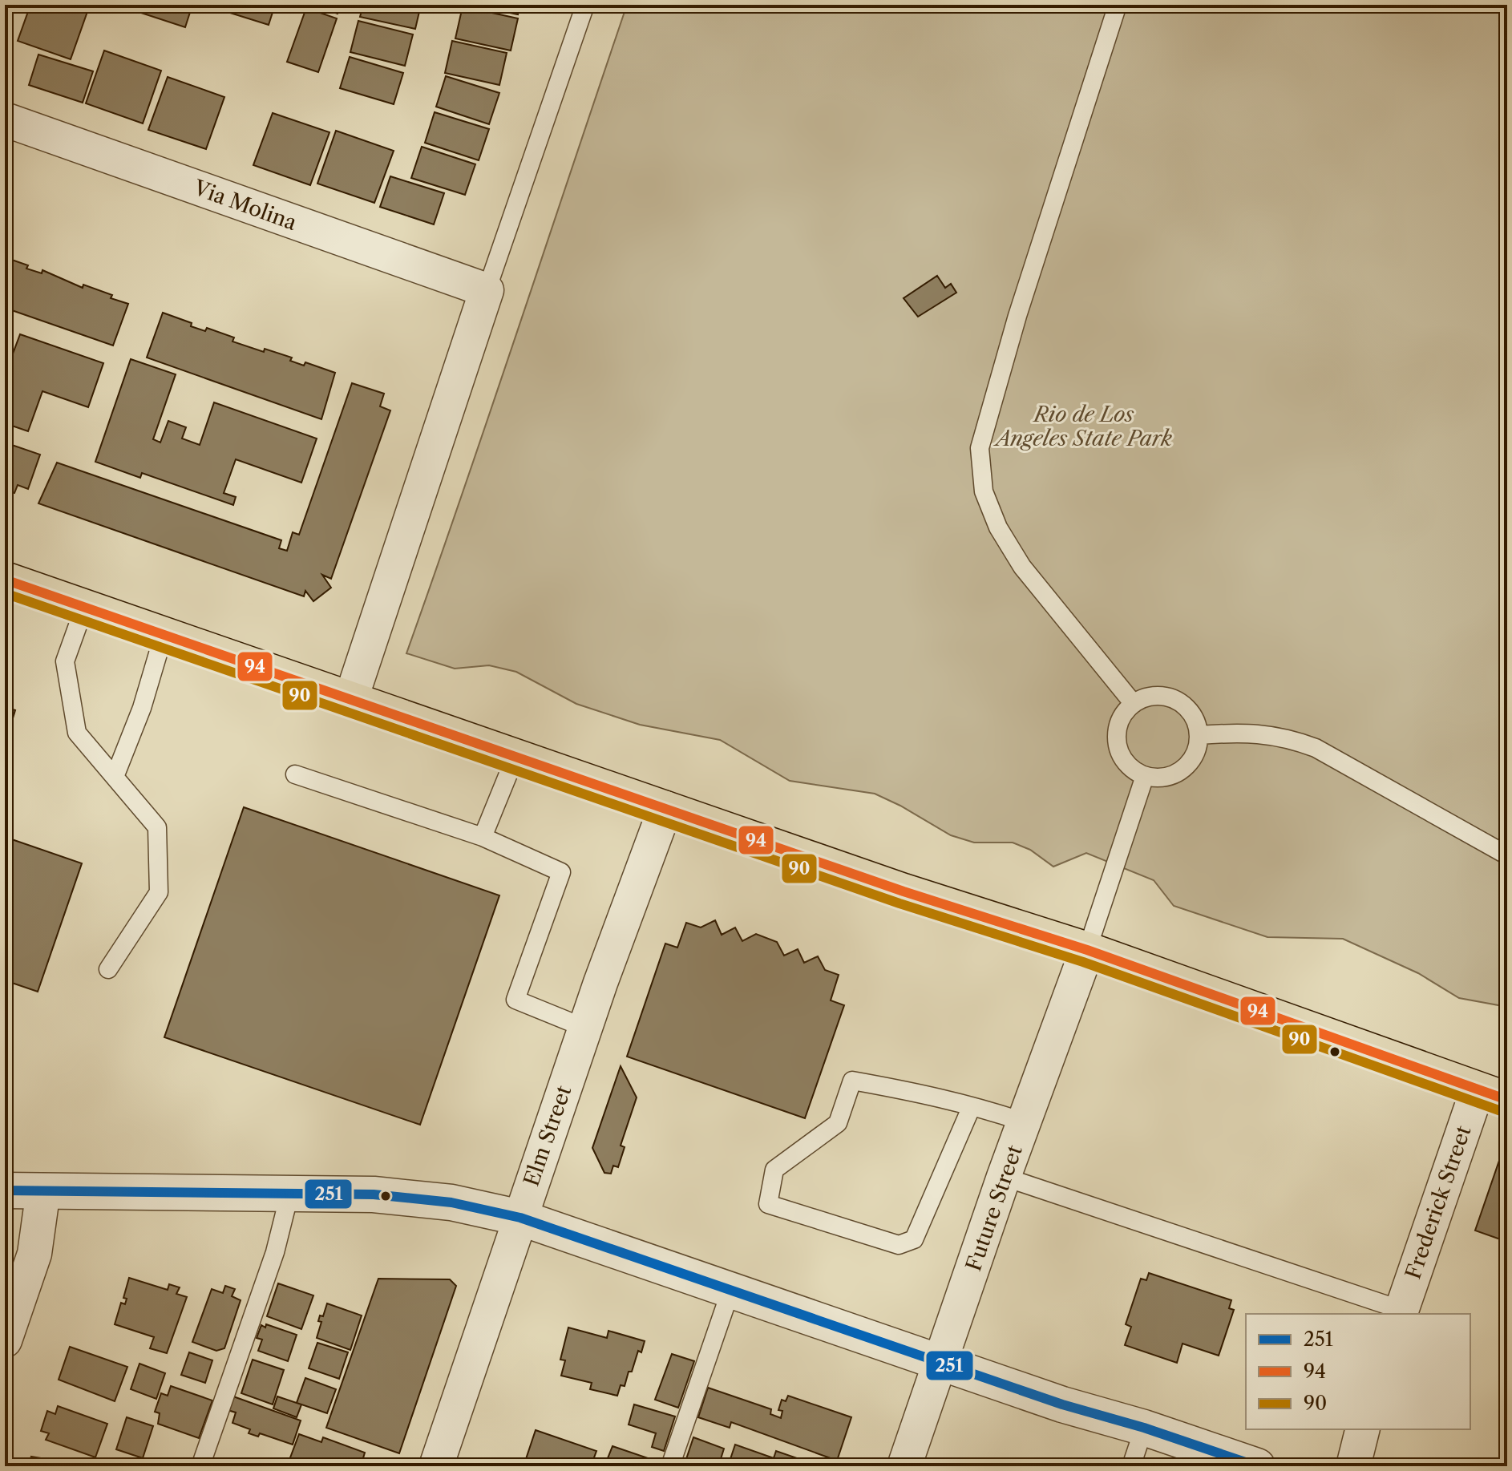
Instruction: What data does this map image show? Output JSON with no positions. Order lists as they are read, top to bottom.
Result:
{
  "streets": {
    "street": [
      "Via Molina",
      "Elm Street",
      "Frederick Street",
      "Future Street"
    ]
  },
  "parks": ["Rio de Los Angeles State Park"],
  "lines": ["transit line 94", "transit line 90", "transit line 251"],
  "legend": ["251", "94", "90"]
}
